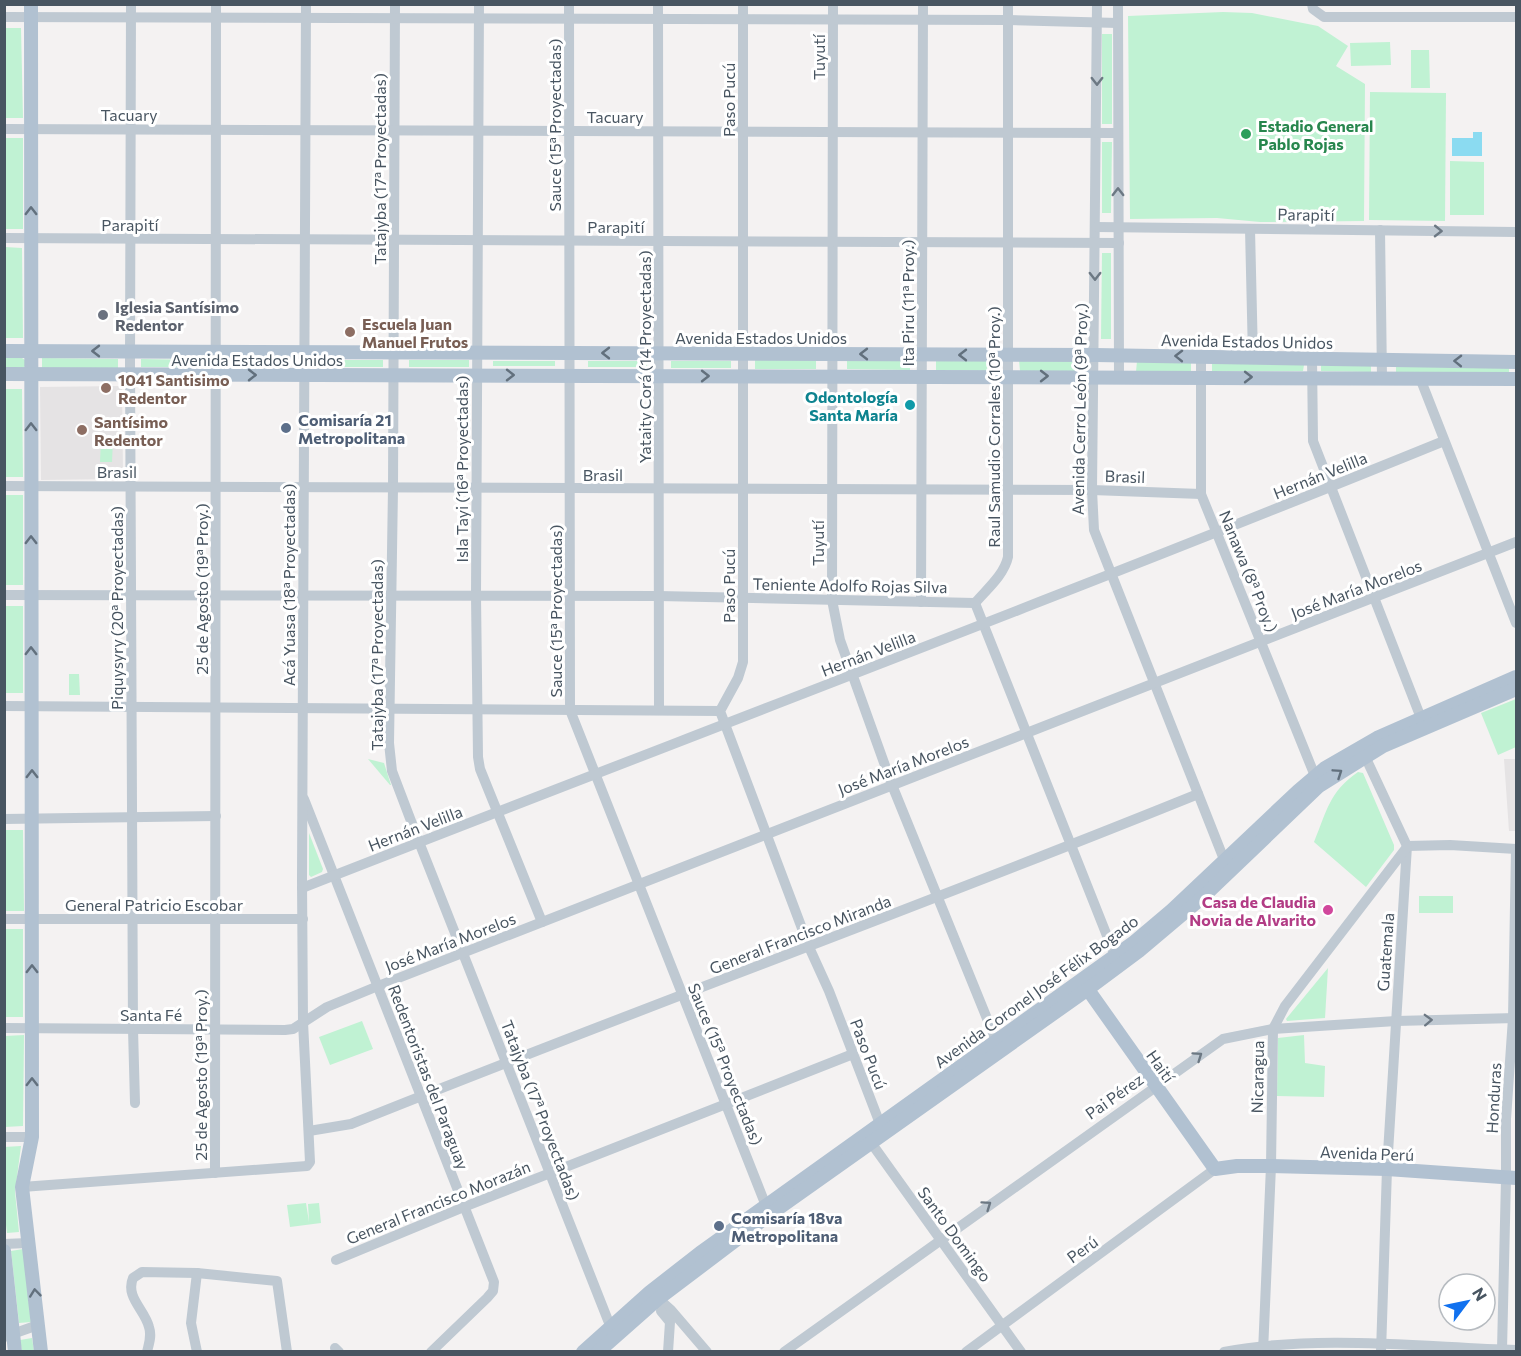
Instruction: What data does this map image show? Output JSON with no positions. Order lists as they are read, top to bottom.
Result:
{
  "streets": {
    "main road": [
      "Avenida Estados Unidos",
      "Avenida Coronel José Félix Bogado",
      "Haití",
      "Avenida Perú"
    ],
    "street": [
      "Tuyutí",
      "Paso Pucú",
      "Tacuary",
      "Sauce (15ª Proyectadas)",
      "Tatajyba (17ª Proyectadas)",
      "Parapití",
      "Ita Piru (11ª Proy.)",
      "Yataity Corá (14 Proyectadas)",
      "Avenida Cerro León (9ª Proy.)",
      "Raul Samudio Corrales (10ª Proy.)",
      "Isla Tayi (16ª Proyectadas)",
      "Brasil",
      "Hernán Velilla",
      "Nanawa (8ª Proy.)",
      "Acá Yuasa (18ª Proyectadas)",
      "Teniente Adolfo Rojas Silva",
      "25 de Agosto (19ª Proy.)",
      "José María Morelos",
      "Piquysyry (20ª Proyectadas)",
      "General Patricio Escobar",
      "General Francisco Miranda",
      "Guatemala",
      "Santa Fé",
      "Redentoristas del Paraguay",
      "Nicaragua",
      "Pai Pérez",
      "Honduras",
      "General Francisco Morazán",
      "Santo Domingo",
      "Perú"
    ]
  },
  "crossings": [
    ["Tuyutí", "Tacuary"],
    ["Tuyutí", "Parapití"],
    ["Tuyutí", "Avenida Estados Unidos"],
    ["Tuyutí", "Brasil"],
    ["Tuyutí", "Hernán Velilla"],
    ["Tuyutí", "Teniente Adolfo Rojas Silva"],
    ["Tuyutí", "José María Morelos"],
    ["Tuyutí", "General Francisco Miranda"],
    ["Tuyutí", "Avenida Coronel José Félix Bogado"],
    ["Paso Pucú", "Tacuary"],
    ["Paso Pucú", "Parapití"],
    ["Paso Pucú", "Avenida Estados Unidos"],
    ["Paso Pucú", "Brasil"],
    ["Paso Pucú", "Hernán Velilla"],
    ["Paso Pucú", "Teniente Adolfo Rojas Silva"],
    ["Paso Pucú", "José María Morelos"],
    ["Paso Pucú", "General Francisco Miranda"],
    ["Paso Pucú", "Avenida Coronel José Félix Bogado"],
    ["Paso Pucú", "General Francisco Morazán"],
    ["Tacuary", "Sauce (15ª Proyectadas)"],
    ["Tacuary", "Tatajyba (17ª Proyectadas)"],
    ["Tacuary", "Ita Piru (11ª Proy.)"],
    ["Tacuary", "Yataity Corá (14 Proyectadas)"],
    ["Tacuary", "Avenida Cerro León (9ª Proy.)"],
    ["Tacuary", "Raul Samudio Corrales (10ª Proy.)"],
    ["Tacuary", "Isla Tayi (16ª Proyectadas)"],
    ["Tacuary", "Acá Yuasa (18ª Proyectadas)"],
    ["Tacuary", "25 de Agosto (19ª Proy.)"],
    ["Tacuary", "Piquysyry (20ª Proyectadas)"],
    ["Sauce (15ª Proyectadas)", "Parapití"],
    ["Sauce (15ª Proyectadas)", "Avenida Estados Unidos"],
    ["Sauce (15ª Proyectadas)", "Brasil"],
    ["Sauce (15ª Proyectadas)", "Hernán Velilla"],
    ["Sauce (15ª Proyectadas)", "Teniente Adolfo Rojas Silva"],
    ["Sauce (15ª Proyectadas)", "José María Morelos"],
    ["Sauce (15ª Proyectadas)", "General Francisco Miranda"],
    ["Sauce (15ª Proyectadas)", "Avenida Coronel José Félix Bogado"],
    ["Sauce (15ª Proyectadas)", "General Francisco Morazán"],
    ["Tatajyba (17ª Proyectadas)", "Parapití"],
    ["Tatajyba (17ª Proyectadas)", "Avenida Estados Unidos"],
    ["Tatajyba (17ª Proyectadas)", "Brasil"],
    ["Tatajyba (17ª Proyectadas)", "Hernán Velilla"],
    ["Tatajyba (17ª Proyectadas)", "Teniente Adolfo Rojas Silva"],
    ["Tatajyba (17ª Proyectadas)", "José María Morelos"],
    ["Tatajyba (17ª Proyectadas)", "General Francisco Miranda"],
    ["Tatajyba (17ª Proyectadas)", "Avenida Coronel José Félix Bogado"],
    ["Tatajyba (17ª Proyectadas)", "General Francisco Morazán"],
    ["Parapití", "Ita Piru (11ª Proy.)"],
    ["Parapití", "Yataity Corá (14 Proyectadas)"],
    ["Parapití", "Avenida Cerro León (9ª Proy.)"],
    ["Parapití", "Raul Samudio Corrales (10ª Proy.)"],
    ["Parapití", "Isla Tayi (16ª Proyectadas)"],
    ["Parapití", "Acá Yuasa (18ª Proyectadas)"],
    ["Parapití", "25 de Agosto (19ª Proy.)"],
    ["Parapití", "Piquysyry (20ª Proyectadas)"],
    ["Ita Piru (11ª Proy.)", "Avenida Estados Unidos"],
    ["Ita Piru (11ª Proy.)", "Brasil"],
    ["Ita Piru (11ª Proy.)", "Teniente Adolfo Rojas Silva"],
    ["Avenida Estados Unidos", "Yataity Corá (14 Proyectadas)"],
    ["Avenida Estados Unidos", "Avenida Cerro León (9ª Proy.)"],
    ["Avenida Estados Unidos", "Raul Samudio Corrales (10ª Proy.)"],
    ["Avenida Estados Unidos", "Isla Tayi (16ª Proyectadas)"],
    ["Avenida Estados Unidos", "Nanawa (8ª Proy.)"],
    ["Avenida Estados Unidos", "Acá Yuasa (18ª Proyectadas)"],
    ["Avenida Estados Unidos", "25 de Agosto (19ª Proy.)"],
    ["Avenida Estados Unidos", "Piquysyry (20ª Proyectadas)"],
    ["Yataity Corá (14 Proyectadas)", "Brasil"],
    ["Yataity Corá (14 Proyectadas)", "Teniente Adolfo Rojas Silva"],
    ["Avenida Cerro León (9ª Proy.)", "Brasil"],
    ["Avenida Cerro León (9ª Proy.)", "Hernán Velilla"],
    ["Avenida Cerro León (9ª Proy.)", "José María Morelos"],
    ["Avenida Cerro León (9ª Proy.)", "General Francisco Miranda"],
    ["Avenida Cerro León (9ª Proy.)", "Avenida Coronel José Félix Bogado"],
    ["Raul Samudio Corrales (10ª Proy.)", "Brasil"],
    ["Raul Samudio Corrales (10ª Proy.)", "Teniente Adolfo Rojas Silva"],
    ["Isla Tayi (16ª Proyectadas)", "Brasil"],
    ["Isla Tayi (16ª Proyectadas)", "Hernán Velilla"],
    ["Isla Tayi (16ª Proyectadas)", "Teniente Adolfo Rojas Silva"],
    ["Isla Tayi (16ª Proyectadas)", "José María Morelos"],
    ["Brasil", "Nanawa (8ª Proy.)"],
    ["Brasil", "Acá Yuasa (18ª Proyectadas)"],
    ["Brasil", "25 de Agosto (19ª Proy.)"],
    ["Brasil", "Piquysyry (20ª Proyectadas)"],
    ["Hernán Velilla", "Nanawa (8ª Proy.)"],
    ["Hernán Velilla", "Acá Yuasa (18ª Proyectadas)"],
    ["Hernán Velilla", "Redentoristas del Paraguay"],
    ["Nanawa (8ª Proy.)", "José María Morelos"],
    ["Nanawa (8ª Proy.)", "Avenida Coronel José Félix Bogado"],
    ["Acá Yuasa (18ª Proyectadas)", "Teniente Adolfo Rojas Silva"],
    ["Acá Yuasa (18ª Proyectadas)", "25 de Agosto (19ª Proy.)"],
    ["Acá Yuasa (18ª Proyectadas)", "José María Morelos"],
    ["Acá Yuasa (18ª Proyectadas)", "General Patricio Escobar"],
    ["Acá Yuasa (18ª Proyectadas)", "General Francisco Miranda"],
    ["Acá Yuasa (18ª Proyectadas)", "Santa Fé"],
    ["Acá Yuasa (18ª Proyectadas)", "Redentoristas del Paraguay"],
    ["Teniente Adolfo Rojas Silva", "25 de Agosto (19ª Proy.)"],
    ["Teniente Adolfo Rojas Silva", "Piquysyry (20ª Proyectadas)"],
    ["25 de Agosto (19ª Proy.)", "General Patricio Escobar"],
    ["25 de Agosto (19ª Proy.)", "Santa Fé"],
    ["José María Morelos", "Santa Fé"],
    ["José María Morelos", "Redentoristas del Paraguay"],
    ["Piquysyry (20ª Proyectadas)", "General Patricio Escobar"],
    ["Piquysyry (20ª Proyectadas)", "Santa Fé"],
    ["General Francisco Miranda", "Redentoristas del Paraguay"],
    ["Guatemala", "Avenida Coronel José Félix Bogado"],
    ["Guatemala", "Nicaragua"],
    ["Guatemala", "Pai Pérez"],
    ["Guatemala", "Avenida Perú"],
    ["Avenida Coronel José Félix Bogado", "Haití"],
    ["Avenida Coronel José Félix Bogado", "Santo Domingo"],
    ["Haití", "Pai Pérez"],
    ["Haití", "Avenida Perú"],
    ["Haití", "Perú"],
    ["Redentoristas del Paraguay", "General Francisco Morazán"],
    ["Nicaragua", "Pai Pérez"],
    ["Nicaragua", "Avenida Perú"],
    ["Pai Pérez", "Honduras"],
    ["Pai Pérez", "Santo Domingo"],
    ["Honduras", "Avenida Perú"],
    ["Avenida Perú", "Perú"],
    ["Santo Domingo", "Perú"]
  ],
  "one_way": ["Pai Pérez"],
  "places": [
    "Estadio General Pablo Rojas",
    "Iglesia Santísimo Redentor",
    "Escuela Juan Manuel Frutos",
    "1041 Santisimo Redentor",
    "Odontología Santa María",
    "Comisaría 21 Metropolitana",
    "Santísimo Redentor",
    "Casa de Claudia Novia de Alvarito",
    "Comisaría 18va Metropolitana"
  ],
  "north": "top right"
}
